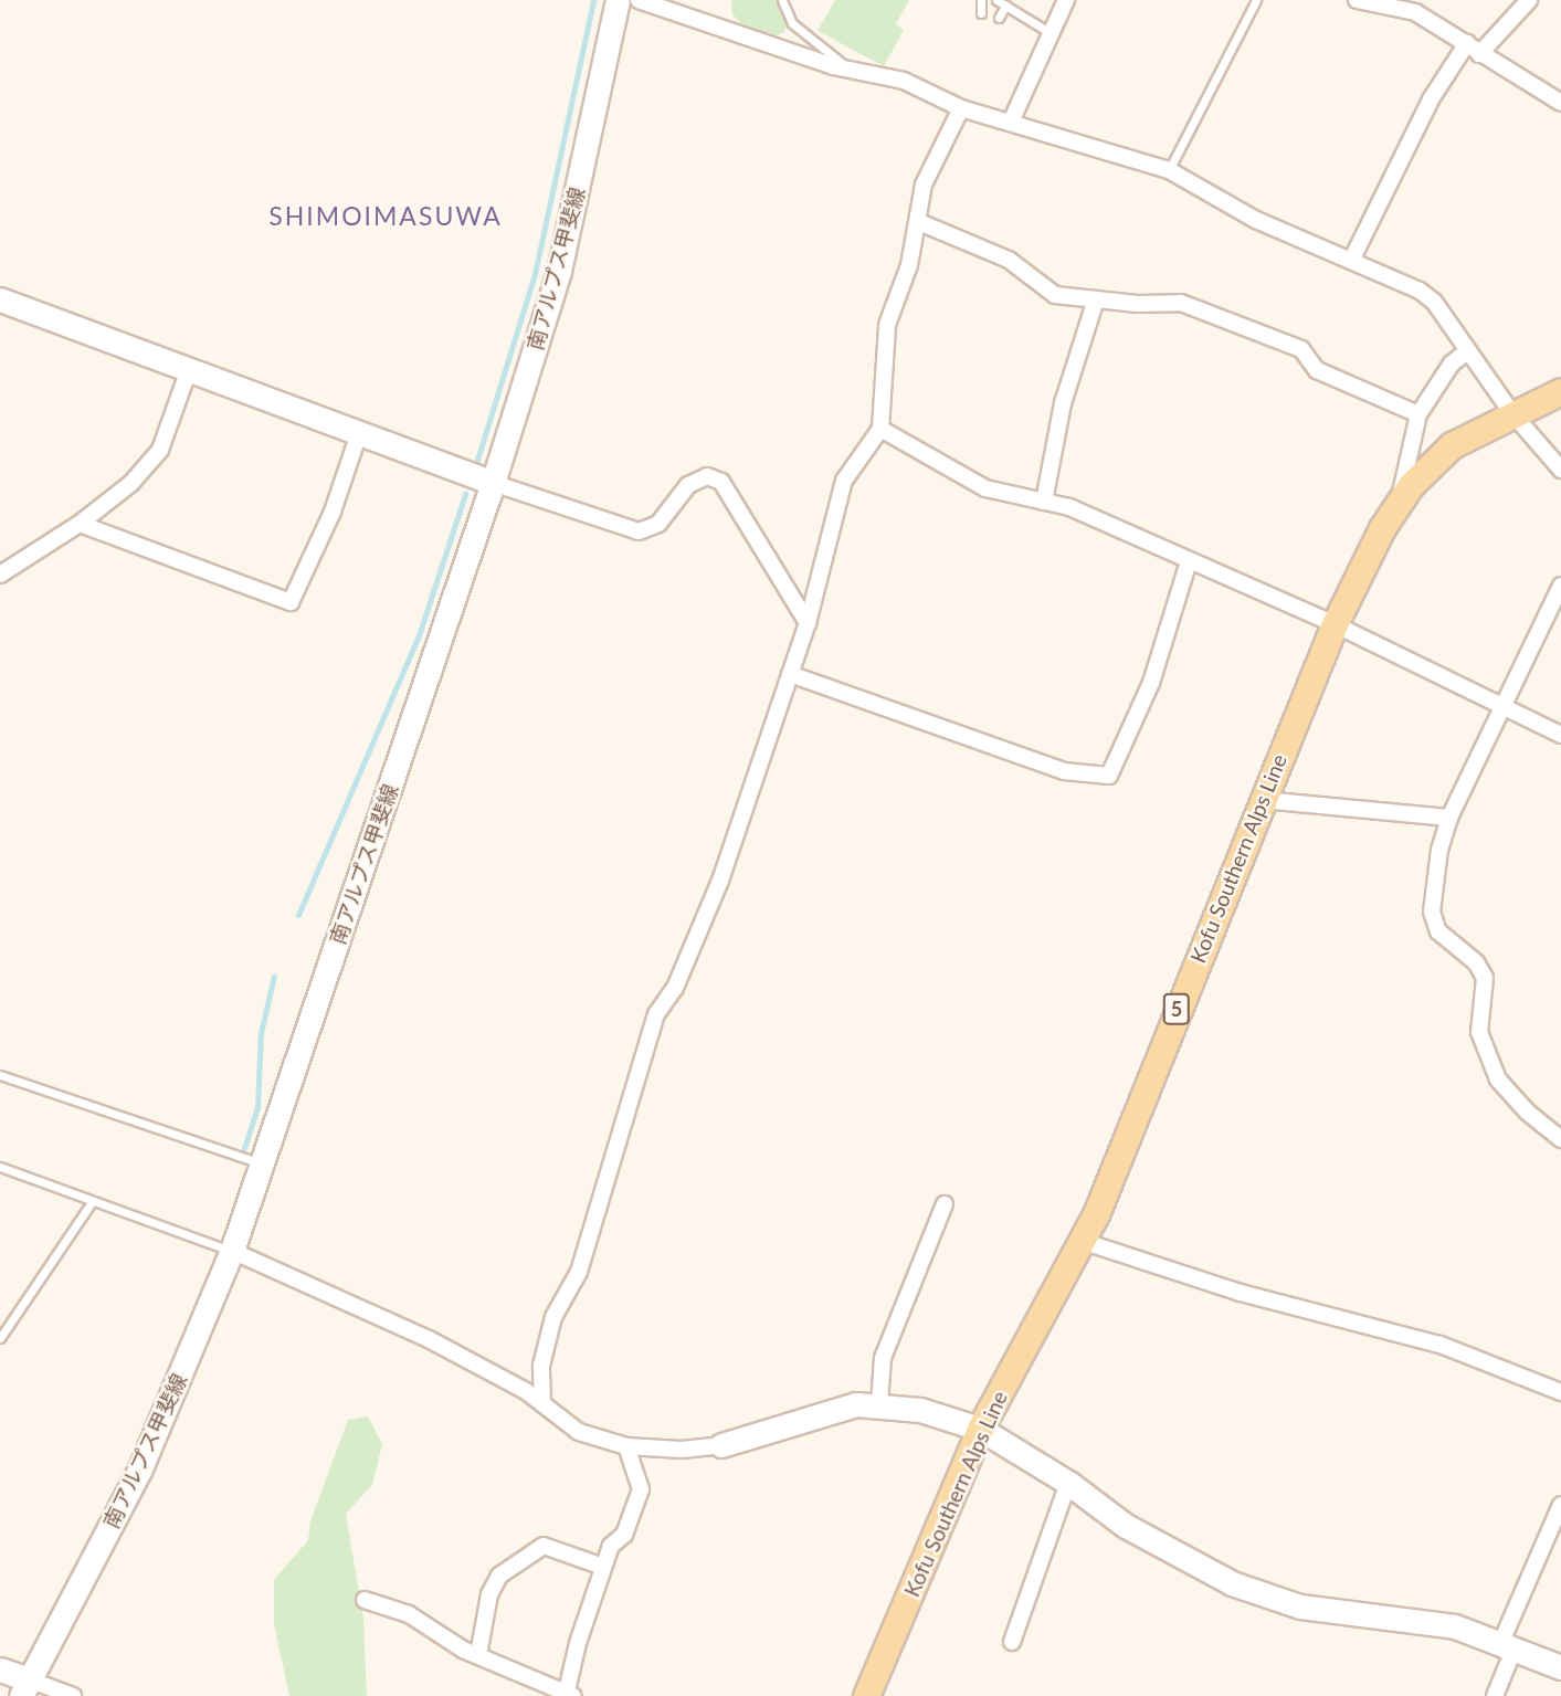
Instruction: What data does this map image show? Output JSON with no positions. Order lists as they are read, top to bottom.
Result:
{
  "streets": {
    "main road": ["南アルプス甲斐線", "Kofu Southern Alps Line", "5"]
  },
  "districts": ["SHIMOIMASUWA"]
}
